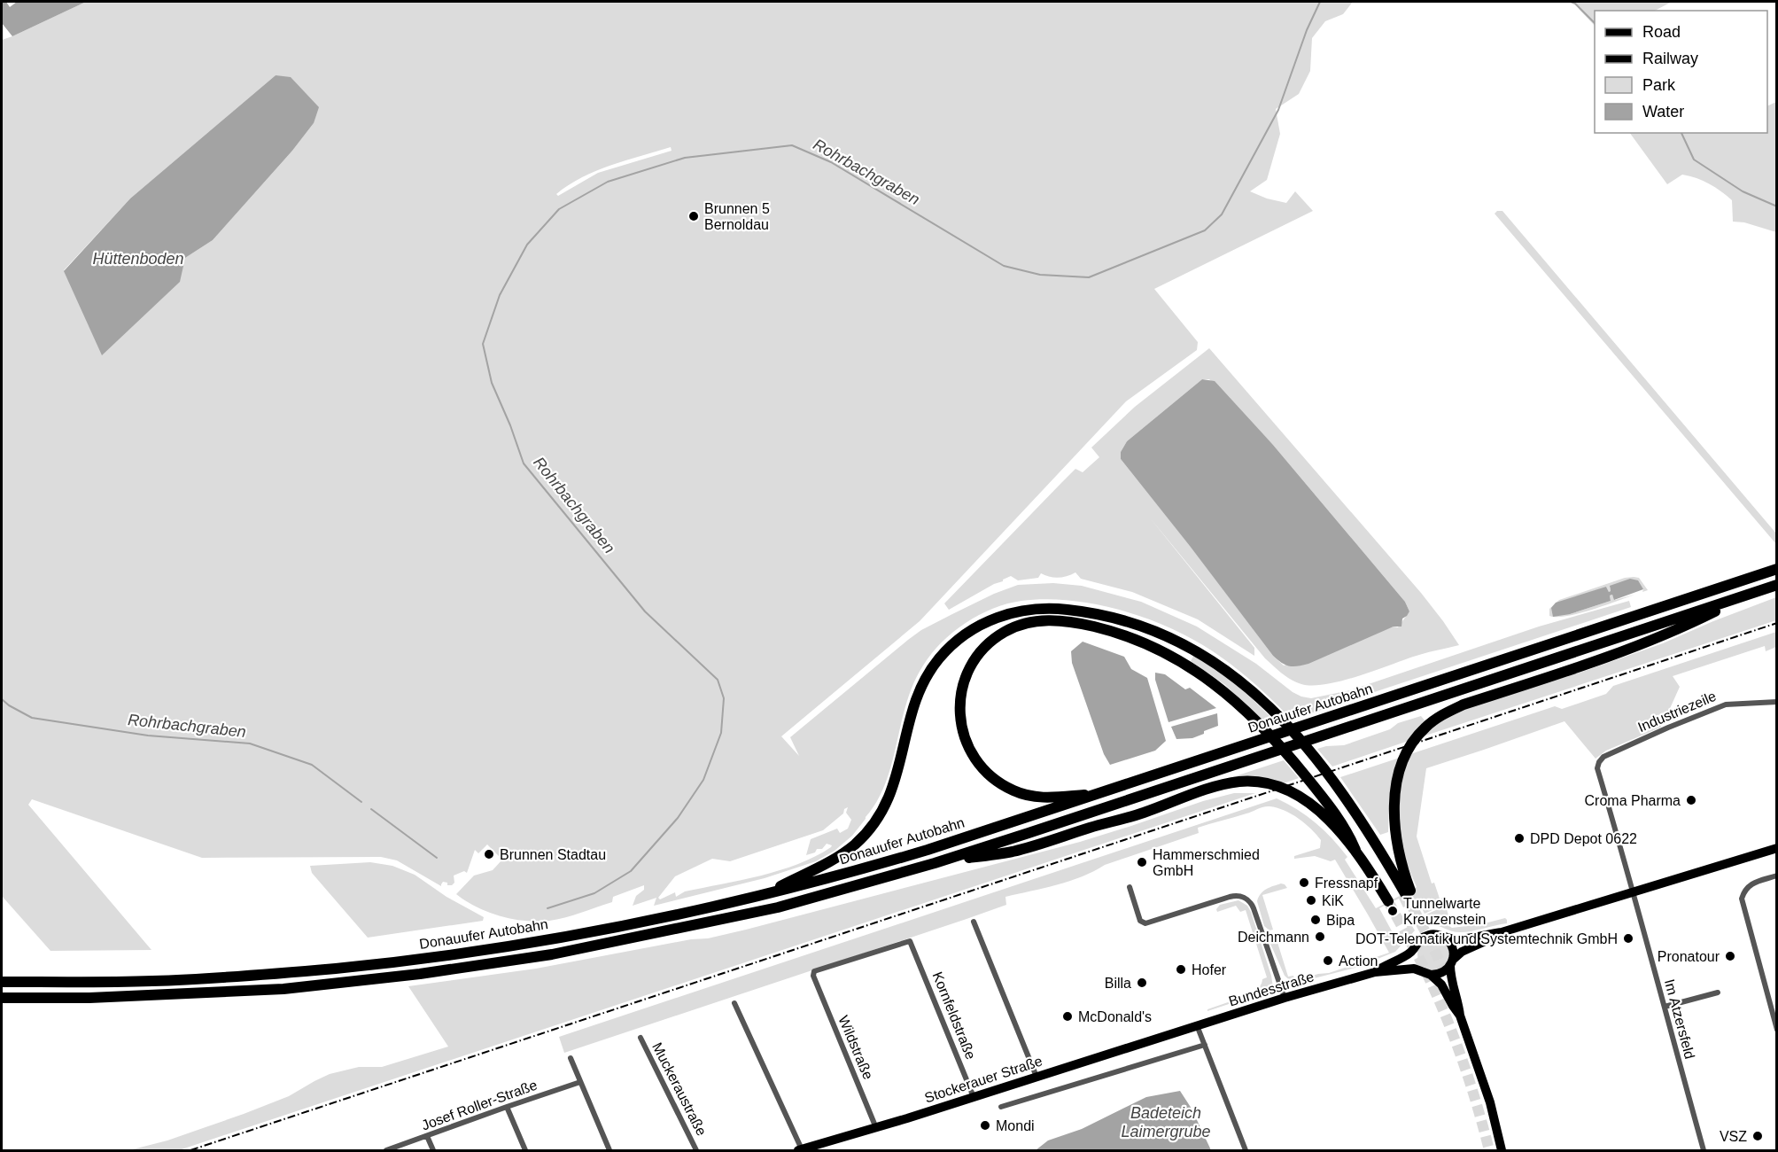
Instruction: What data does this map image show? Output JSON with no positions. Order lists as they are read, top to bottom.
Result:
{
  "streets": {
    "highway": ["Donauufer Autobahn"],
    "main road": ["Bundesstraße", "Stockerauer Straße"],
    "street": [
      "Industriezeile",
      "Kornfeldstraße",
      "Im Atzersfeld",
      "Wildstraße",
      "Muckeraustraße",
      "Josef Roller-Straße"
    ]
  },
  "crossings": [
    ["Industriezeile", "Im Atzersfeld"],
    ["Bundesstraße", "Stockerauer Straße"],
    ["Kornfeldstraße", "Wildstraße"],
    ["Kornfeldstraße", "Stockerauer Straße"],
    ["Wildstraße", "Stockerauer Straße"]
  ],
  "water": ["Rohrbachgraben", "Hüttenboden", "Badeteich Laimergrube"],
  "places": [
    "Brunnen 5 Bernoldau",
    "Croma Pharma",
    "DPD Depot 0622",
    "Brunnen Stadtau",
    "Hammerschmied GmbH",
    "Fressnapf",
    "KiK",
    "Tunnelwarte Kreuzenstein",
    "Bipa",
    "Deichmann",
    "DOT-Telematik und Systemtechnik GmbH",
    "Pronatour",
    "Action",
    "Hofer",
    "Billa",
    "McDonald's",
    "Mondi",
    "VSZ"
  ],
  "legend": [
    "Road",
    "Railway",
    "Park",
    "Water"
  ]
}
